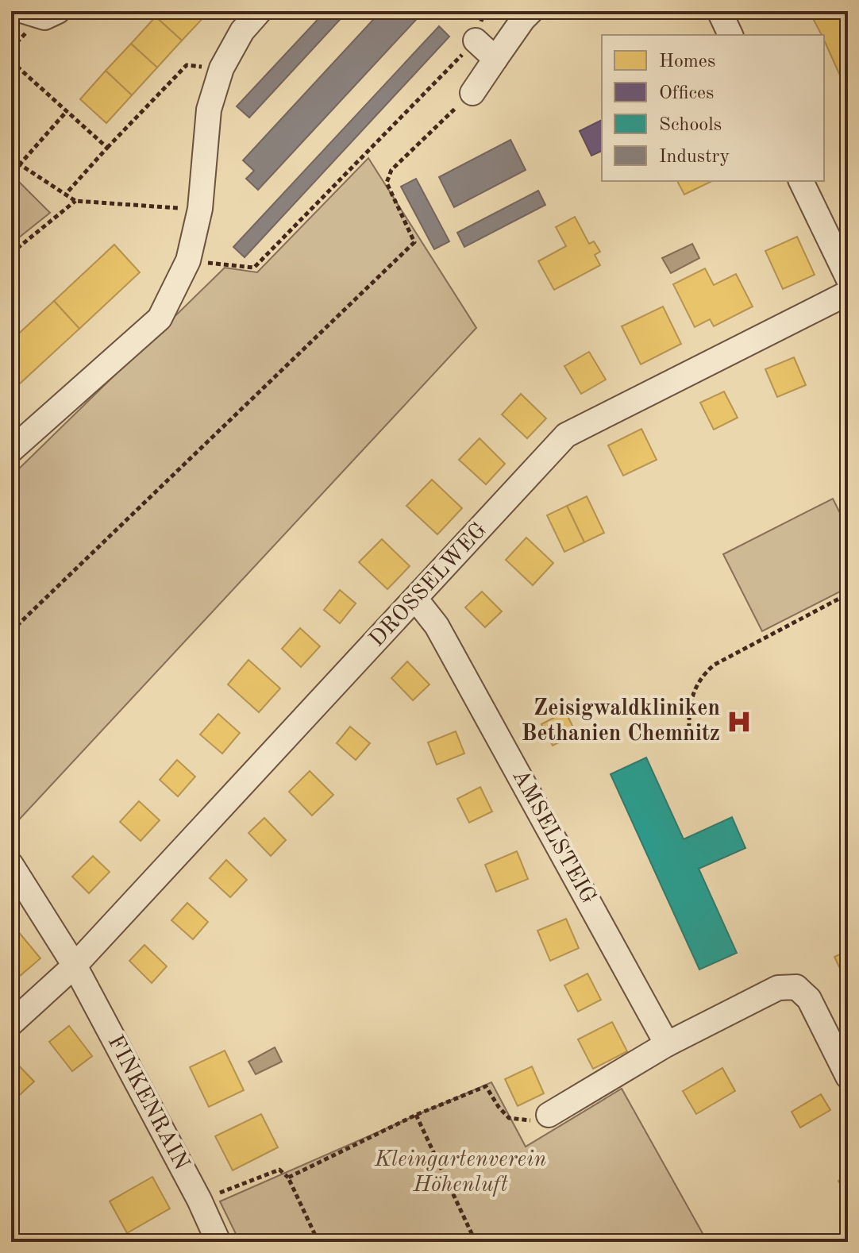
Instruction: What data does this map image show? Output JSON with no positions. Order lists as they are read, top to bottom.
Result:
{
  "streets": {
    "street": ["DROSSELWEG", "AMSELSTEIG", "FINKENRAIN"]
  },
  "crossings": [
    ["DROSSELWEG", "AMSELSTEIG"],
    ["DROSSELWEG", "FINKENRAIN"]
  ],
  "parks": ["Kleingartenverein Höhenluft"],
  "places": {
    "hospital": ["Zeisigwaldkliniken Bethanien Chemnitz"]
  },
  "legend": [
    "Homes",
    "Offices",
    "Schools",
    "Industry"
  ]
}
